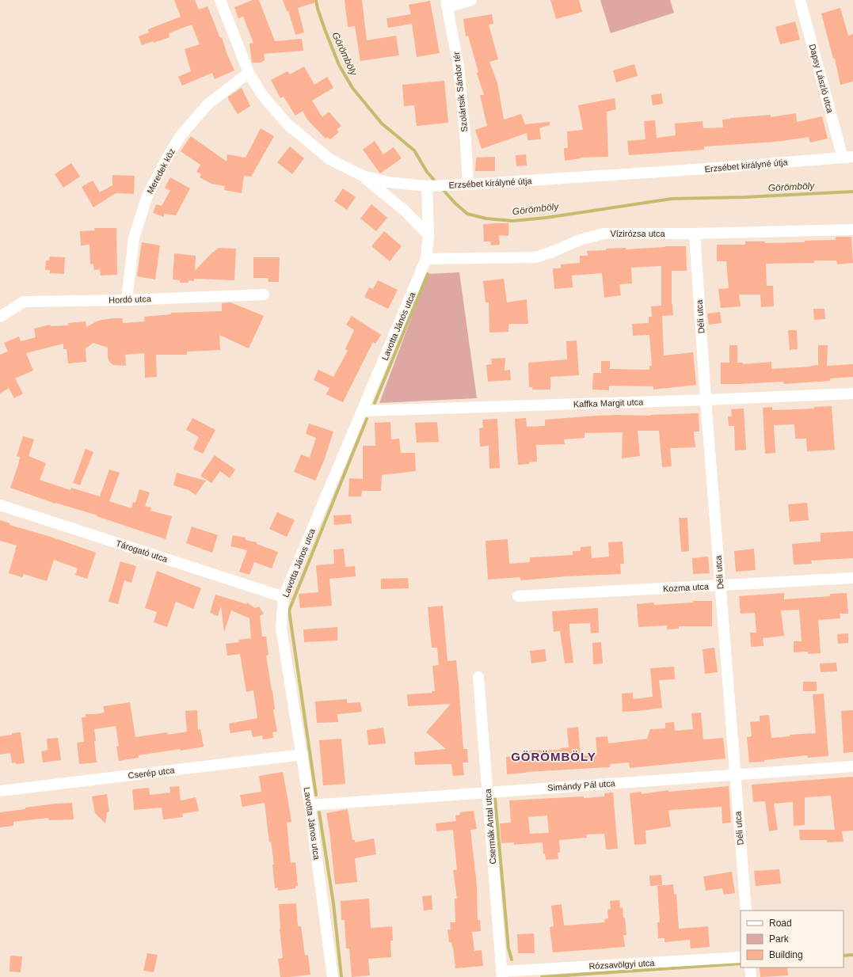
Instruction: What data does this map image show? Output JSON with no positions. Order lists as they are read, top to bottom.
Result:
{
  "streets": {
    "street": [
      "Dapsy László utca",
      "Szolártsik Sándor tér",
      "Erzsébet királyné útja",
      "Meredek köz",
      "Vízirózsa utca",
      "Hordó utca",
      "Déli utca",
      "Lavotta János utca",
      "Kaffka Margit utca",
      "Tárogató utca",
      "Kozma utca",
      "Cserép utca",
      "Simándy Pál utca",
      "Csermák Antal utca",
      "Rózsavölgyi utca"
    ]
  },
  "crossings": [
    ["Dapsy László utca", "Erzsébet királyné útja"],
    ["Szolártsik Sándor tér", "Erzsébet királyné útja"],
    ["Erzsébet királyné útja", "Meredek köz"],
    ["Erzsébet királyné útja", "Lavotta János utca"],
    ["Meredek köz", "Hordó utca"],
    ["Vízirózsa utca", "Déli utca"],
    ["Vízirózsa utca", "Lavotta János utca"],
    ["Déli utca", "Kaffka Margit utca"],
    ["Déli utca", "Kozma utca"],
    ["Déli utca", "Simándy Pál utca"],
    ["Lavotta János utca", "Kaffka Margit utca"],
    ["Lavotta János utca", "Tárogató utca"],
    ["Lavotta János utca", "Cserép utca"],
    ["Lavotta János utca", "Simándy Pál utca"],
    ["Simándy Pál utca", "Csermák Antal utca"],
    ["Csermák Antal utca", "Rózsavölgyi utca"]
  ],
  "districts": ["GÖRÖMBÖLY"],
  "water": ["Görömböly"],
  "legend": ["Road", "Park", "Building"]
}
